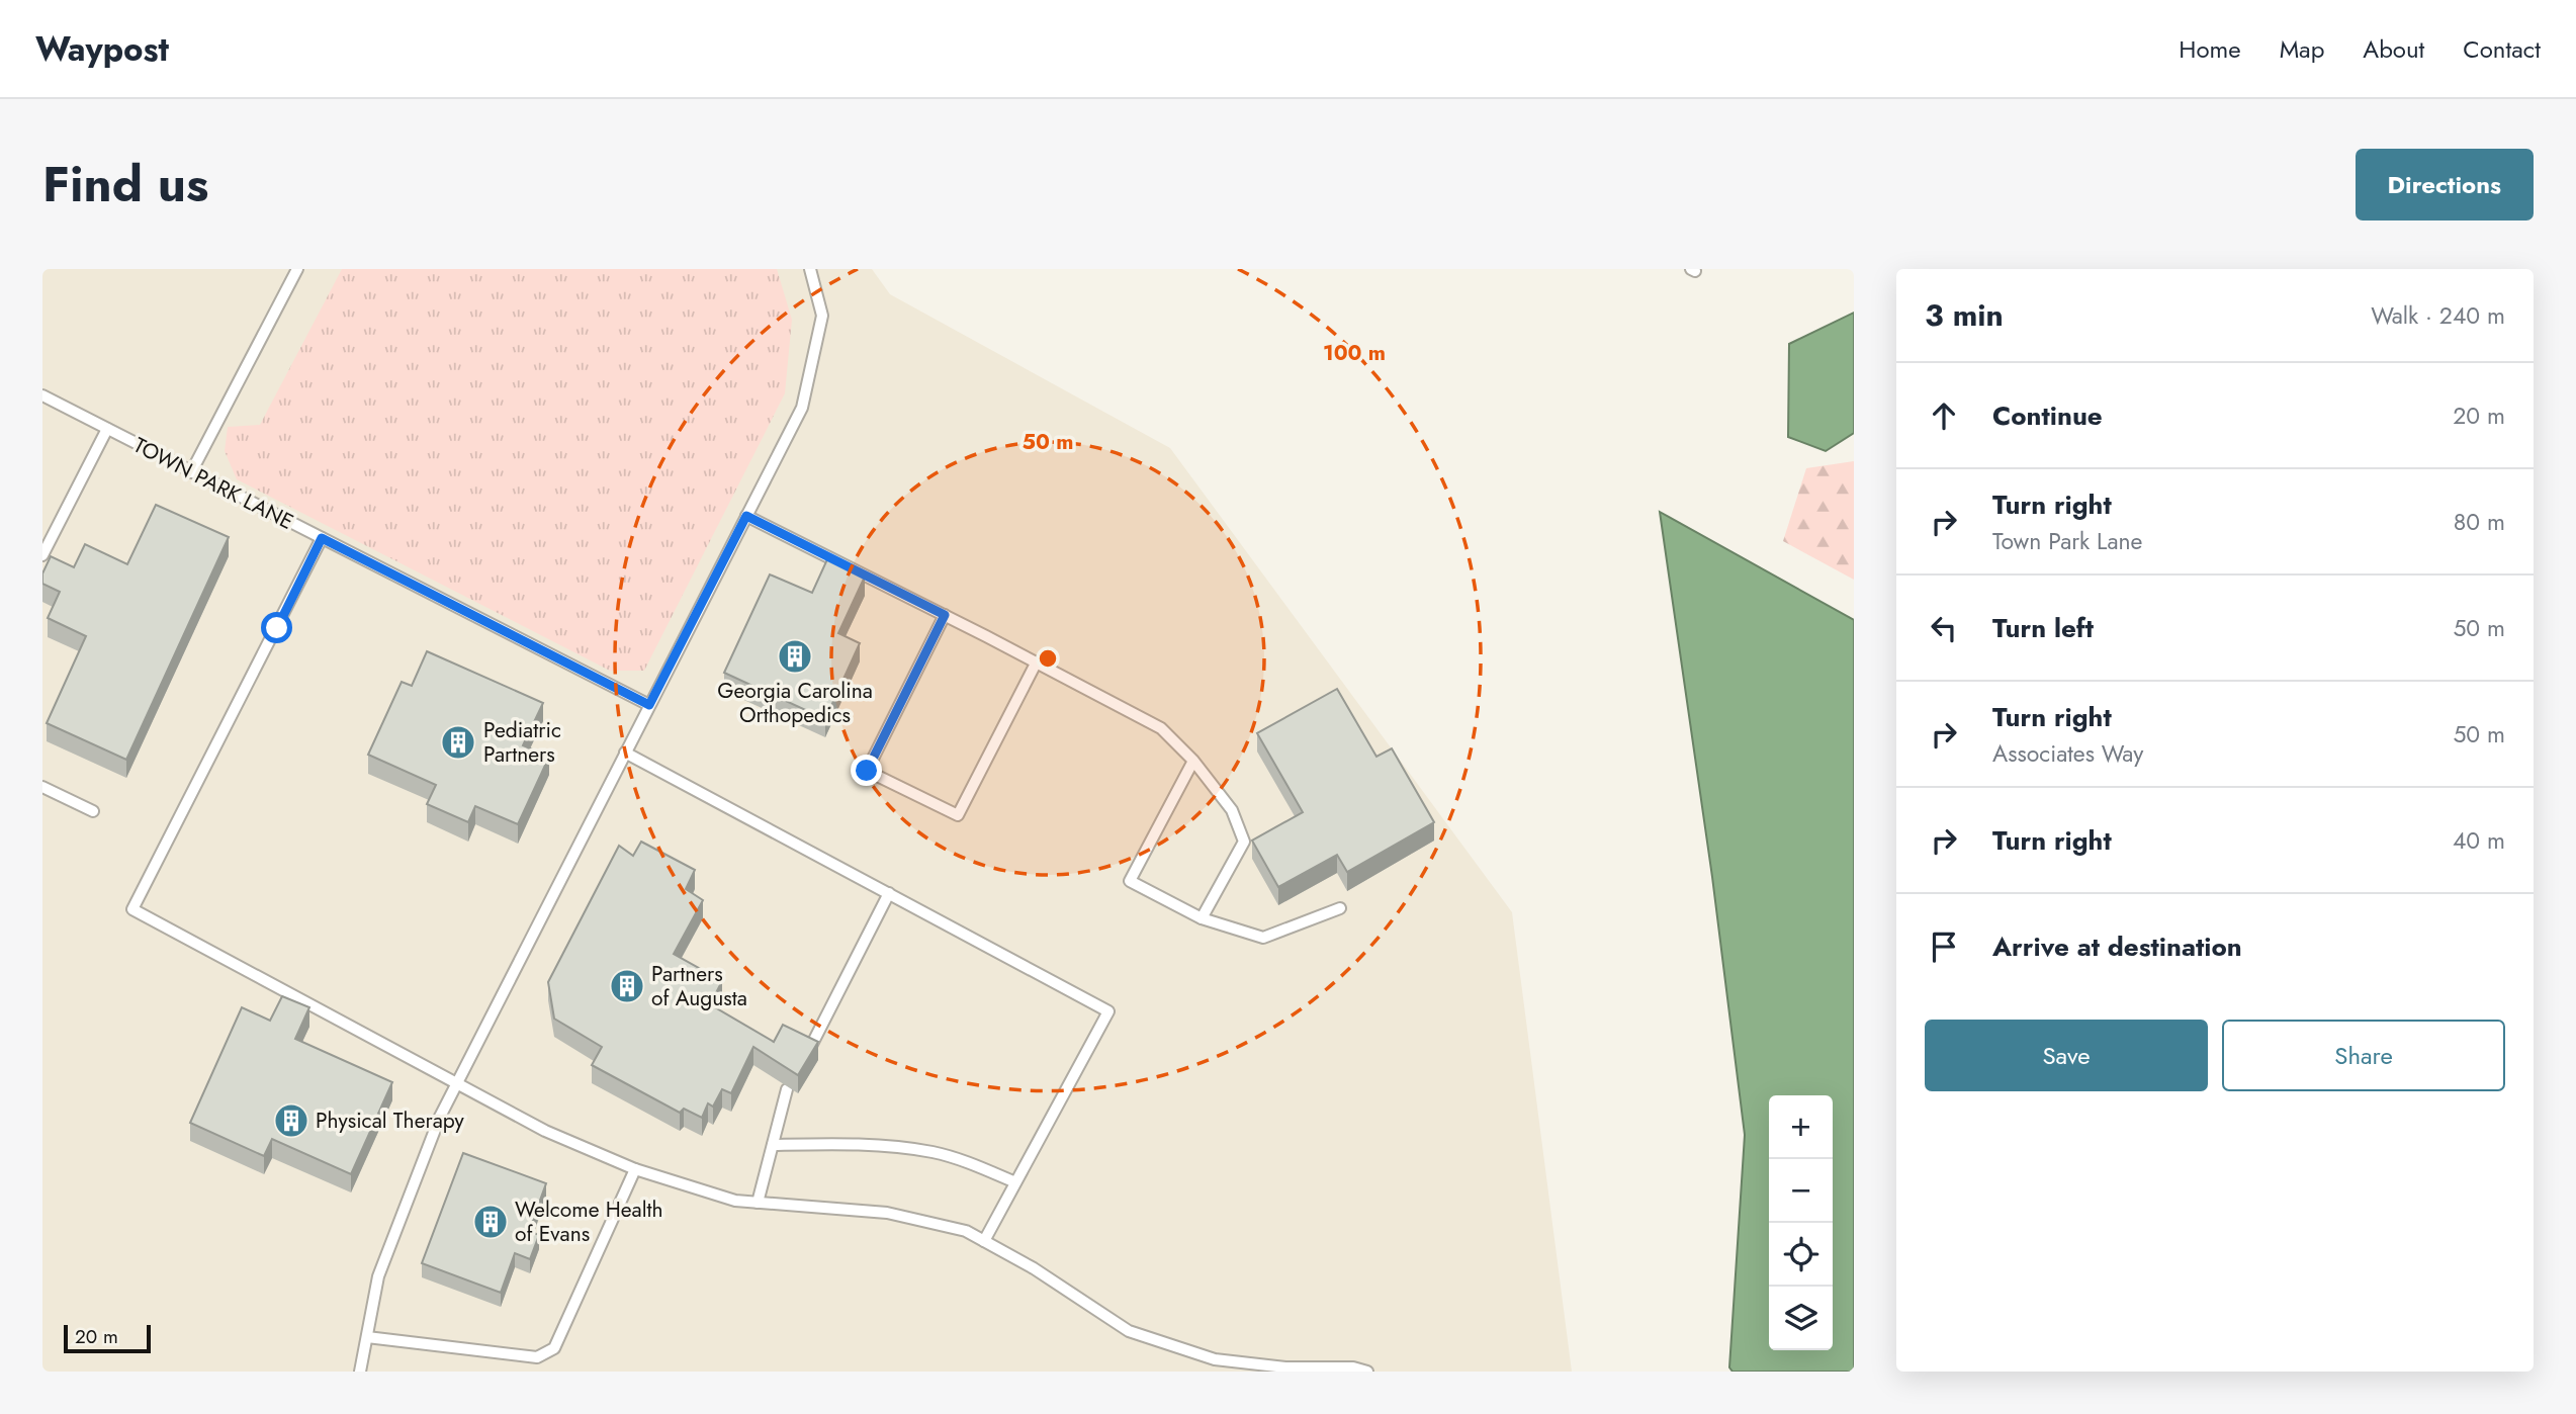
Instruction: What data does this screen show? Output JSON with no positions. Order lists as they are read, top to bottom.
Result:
{
  "streets": {
    "lane": ["TOWN PARK LANE"]
  },
  "places": {
    "building": [
      "Georgia Carolina Orthopedics",
      "Pediatric Partners",
      "Partners of Augusta",
      "Physical Therapy",
      "Welcome Health of Evans"
    ]
  },
  "scale_bar": "20 m",
  "page": {
    "header": "Waypost",
    "nav": [
      "Home",
      "Map",
      "About",
      "Contact"
    ],
    "title": "Find us",
    "buttons": [
      "Directions",
      ["Save", "Share"]
    ],
    "heading": ["3 min", "Walk · 240 m"],
    "list": [
      ["Continue", "20 m"],
      ["Turn right", "Town Park Lane", "80 m"],
      ["Turn left", "50 m"],
      ["Turn right", "Associates Way", "50 m"],
      ["Turn right", "40 m"],
      "Arrive at destination"
    ],
    "map_buttons": ["+", "−"],
    "scale": "20 m"
  },
  "rings": ["100 m", "50 m"]
}
